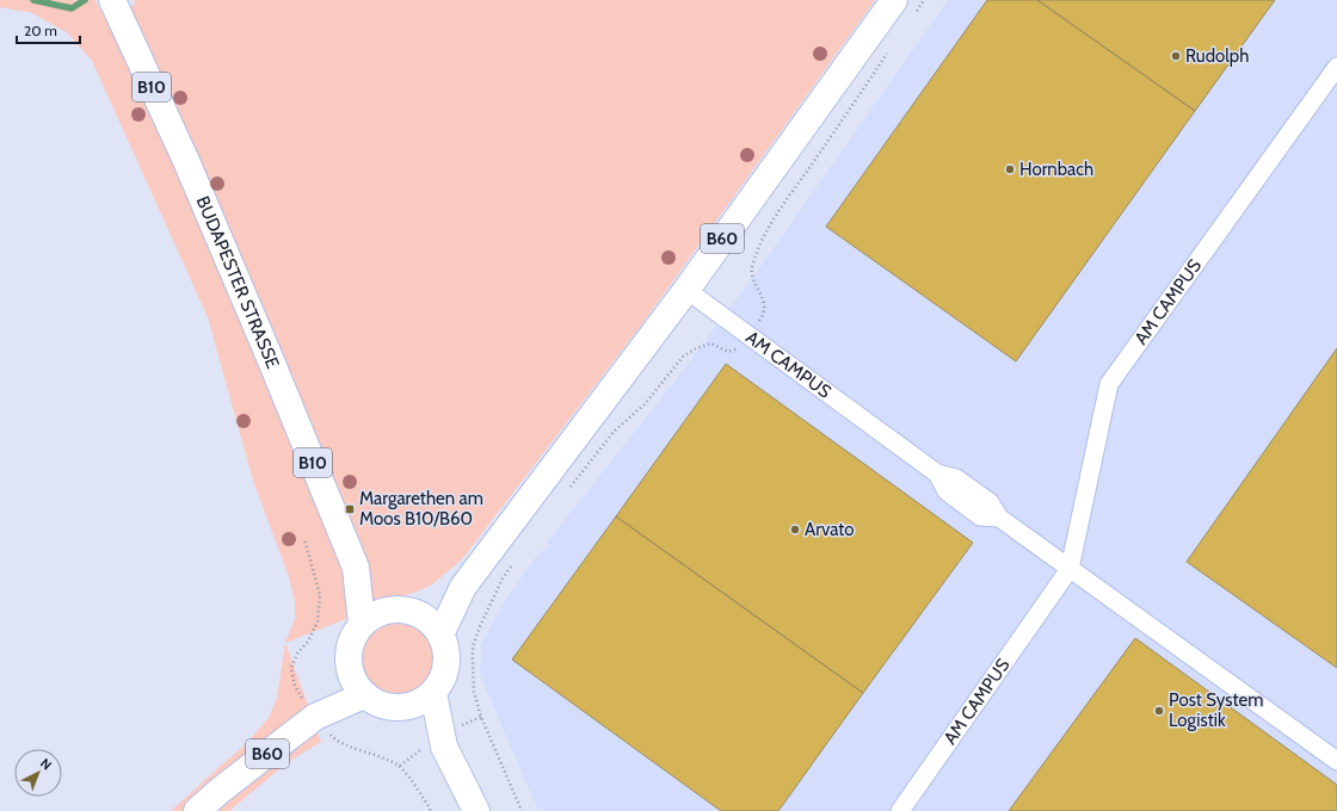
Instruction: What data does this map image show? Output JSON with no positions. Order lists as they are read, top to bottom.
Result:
{
  "streets": {
    "main road": ["B10", "B60", "BUDAPESTER STRASSE"],
    "street": ["AM CAMPUS"]
  },
  "crossings": [
    ["B10", "B60"],
    ["B10", "BUDAPESTER STRASSE"],
    ["B60", "BUDAPESTER STRASSE"],
    ["B60", "AM CAMPUS"]
  ],
  "places": {
    "other": [
      "Rudolph",
      "Hornbach",
      "Arvato",
      "Post System Logistik"
    ],
    "transit": ["Margarethen am Moos B10/B60"]
  },
  "scale_bar": "20 m",
  "north": "top right"
}
